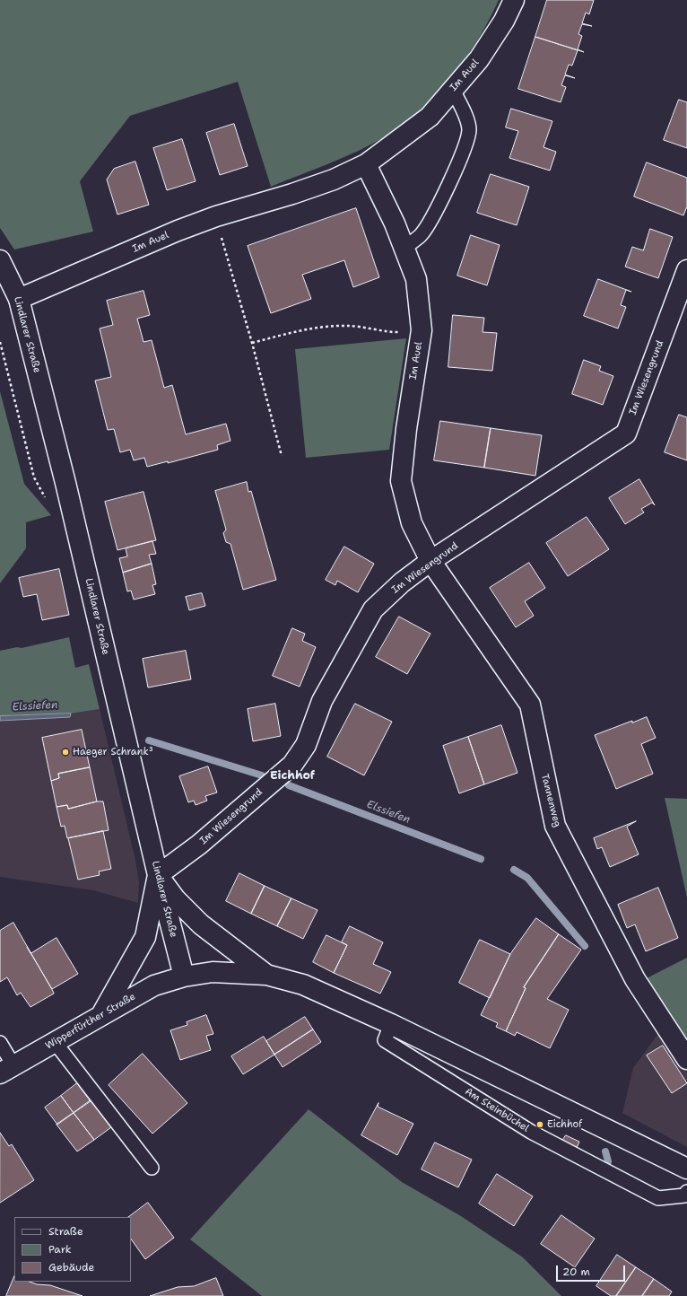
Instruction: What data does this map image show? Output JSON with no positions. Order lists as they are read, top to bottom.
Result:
{
  "streets": {
    "street": [
      "Im Auel",
      "Lindlarer Straße",
      "Im Wiesengrund",
      "Tannenweg",
      "Wipperfürther Straße"
    ],
    "lane": ["Am Steinbüchel"]
  },
  "crossings": [
    ["Im Auel", "Lindlarer Straße"],
    ["Im Auel", "Im Wiesengrund"],
    ["Im Auel", "Tannenweg"],
    ["Lindlarer Straße", "Im Wiesengrund"],
    ["Lindlarer Straße", "Wipperfürther Straße"],
    ["Im Wiesengrund", "Tannenweg"]
  ],
  "districts": ["Eichhof"],
  "water": ["Elssiefen"],
  "places": ["Haeger Schrank³", "Eichhof"],
  "legend": ["Straße", "Park", "Gebäude"],
  "scale_bar": "20 m"
}
